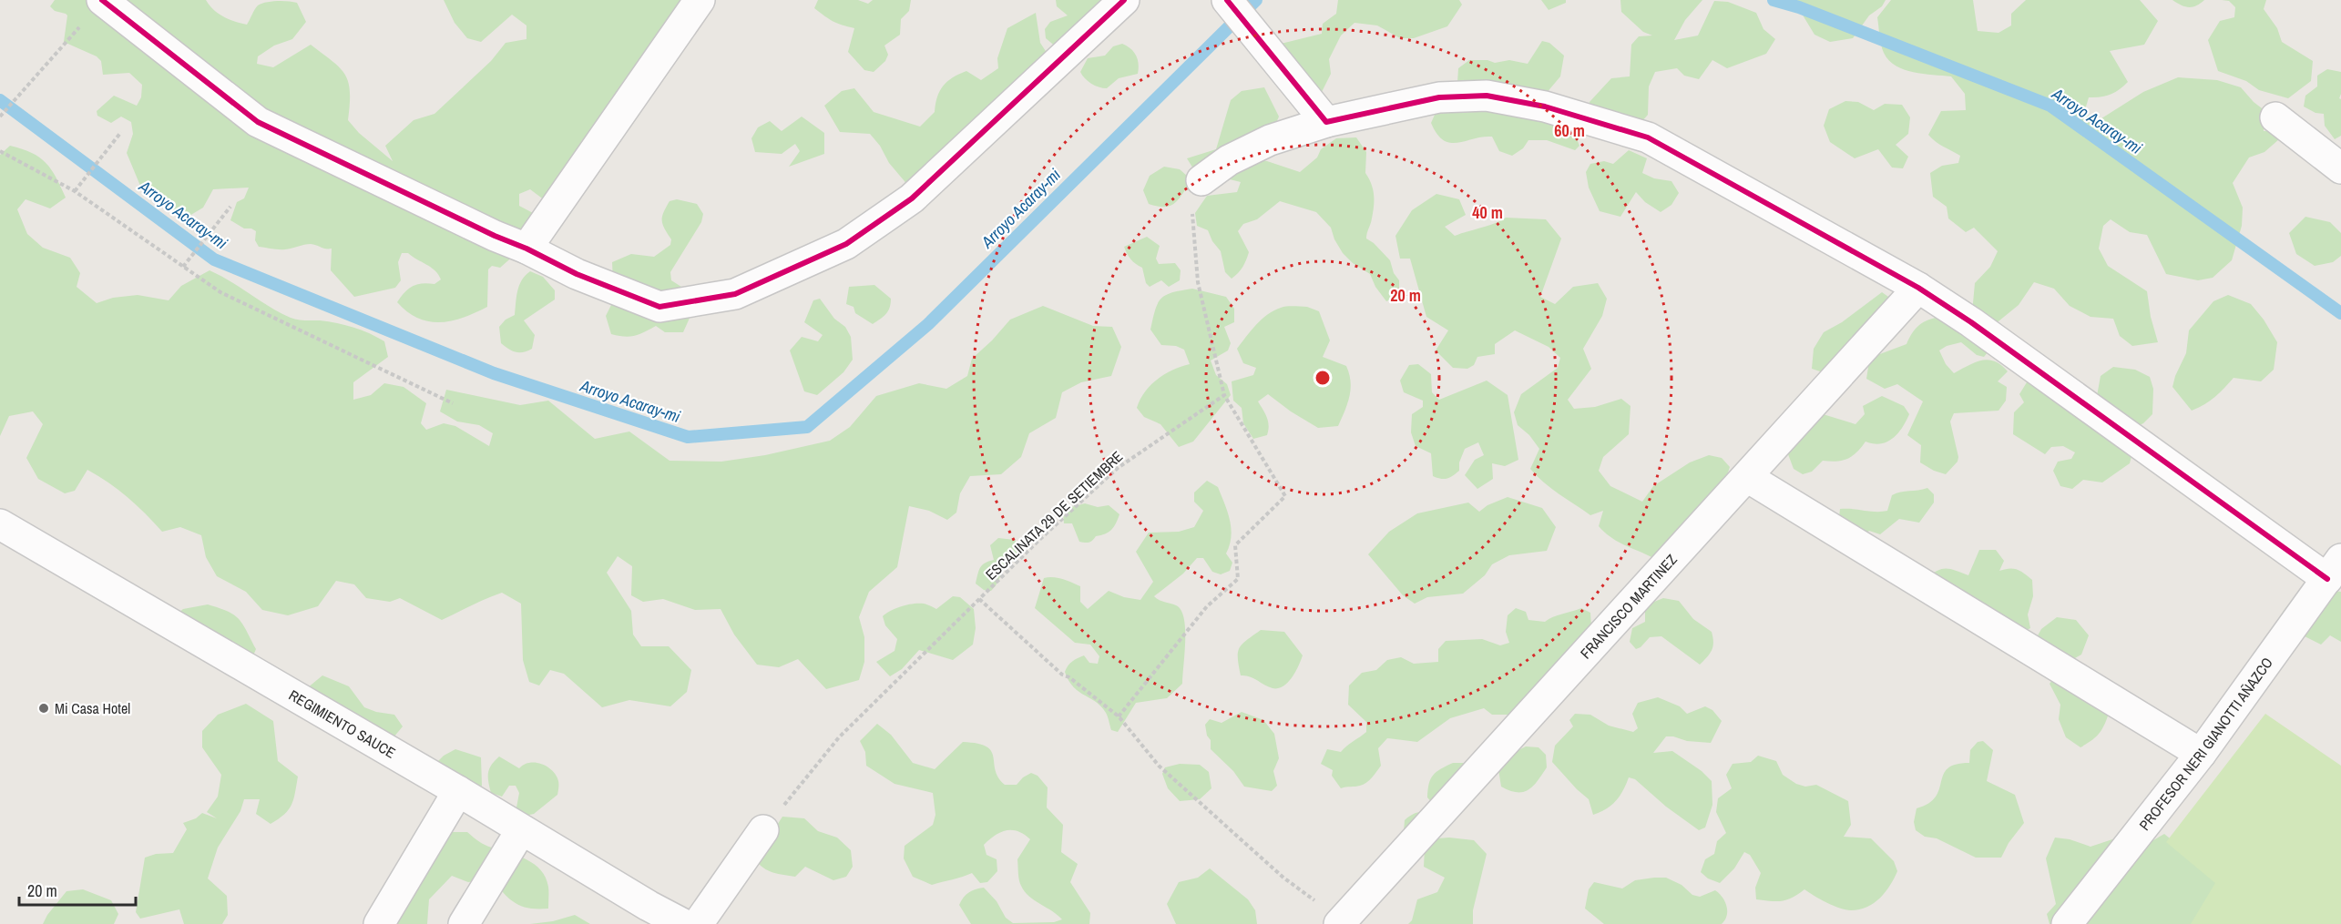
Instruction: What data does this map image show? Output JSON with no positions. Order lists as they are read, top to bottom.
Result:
{
  "streets": {
    "street": ["FRANCISCO MARTINEZ", "REGIMIENTO SAUCE", "PROFESOR NERI GIANOTTI AÑAZCO"],
    "path": ["ESCALINATA 29 DE SETIEMBRE"]
  },
  "water": ["Arroyo Acaray-mi"],
  "places": ["Mi Casa Hotel"],
  "scale_bar": "20 m",
  "rings": ["60 m", "40 m", "20 m"]
}
